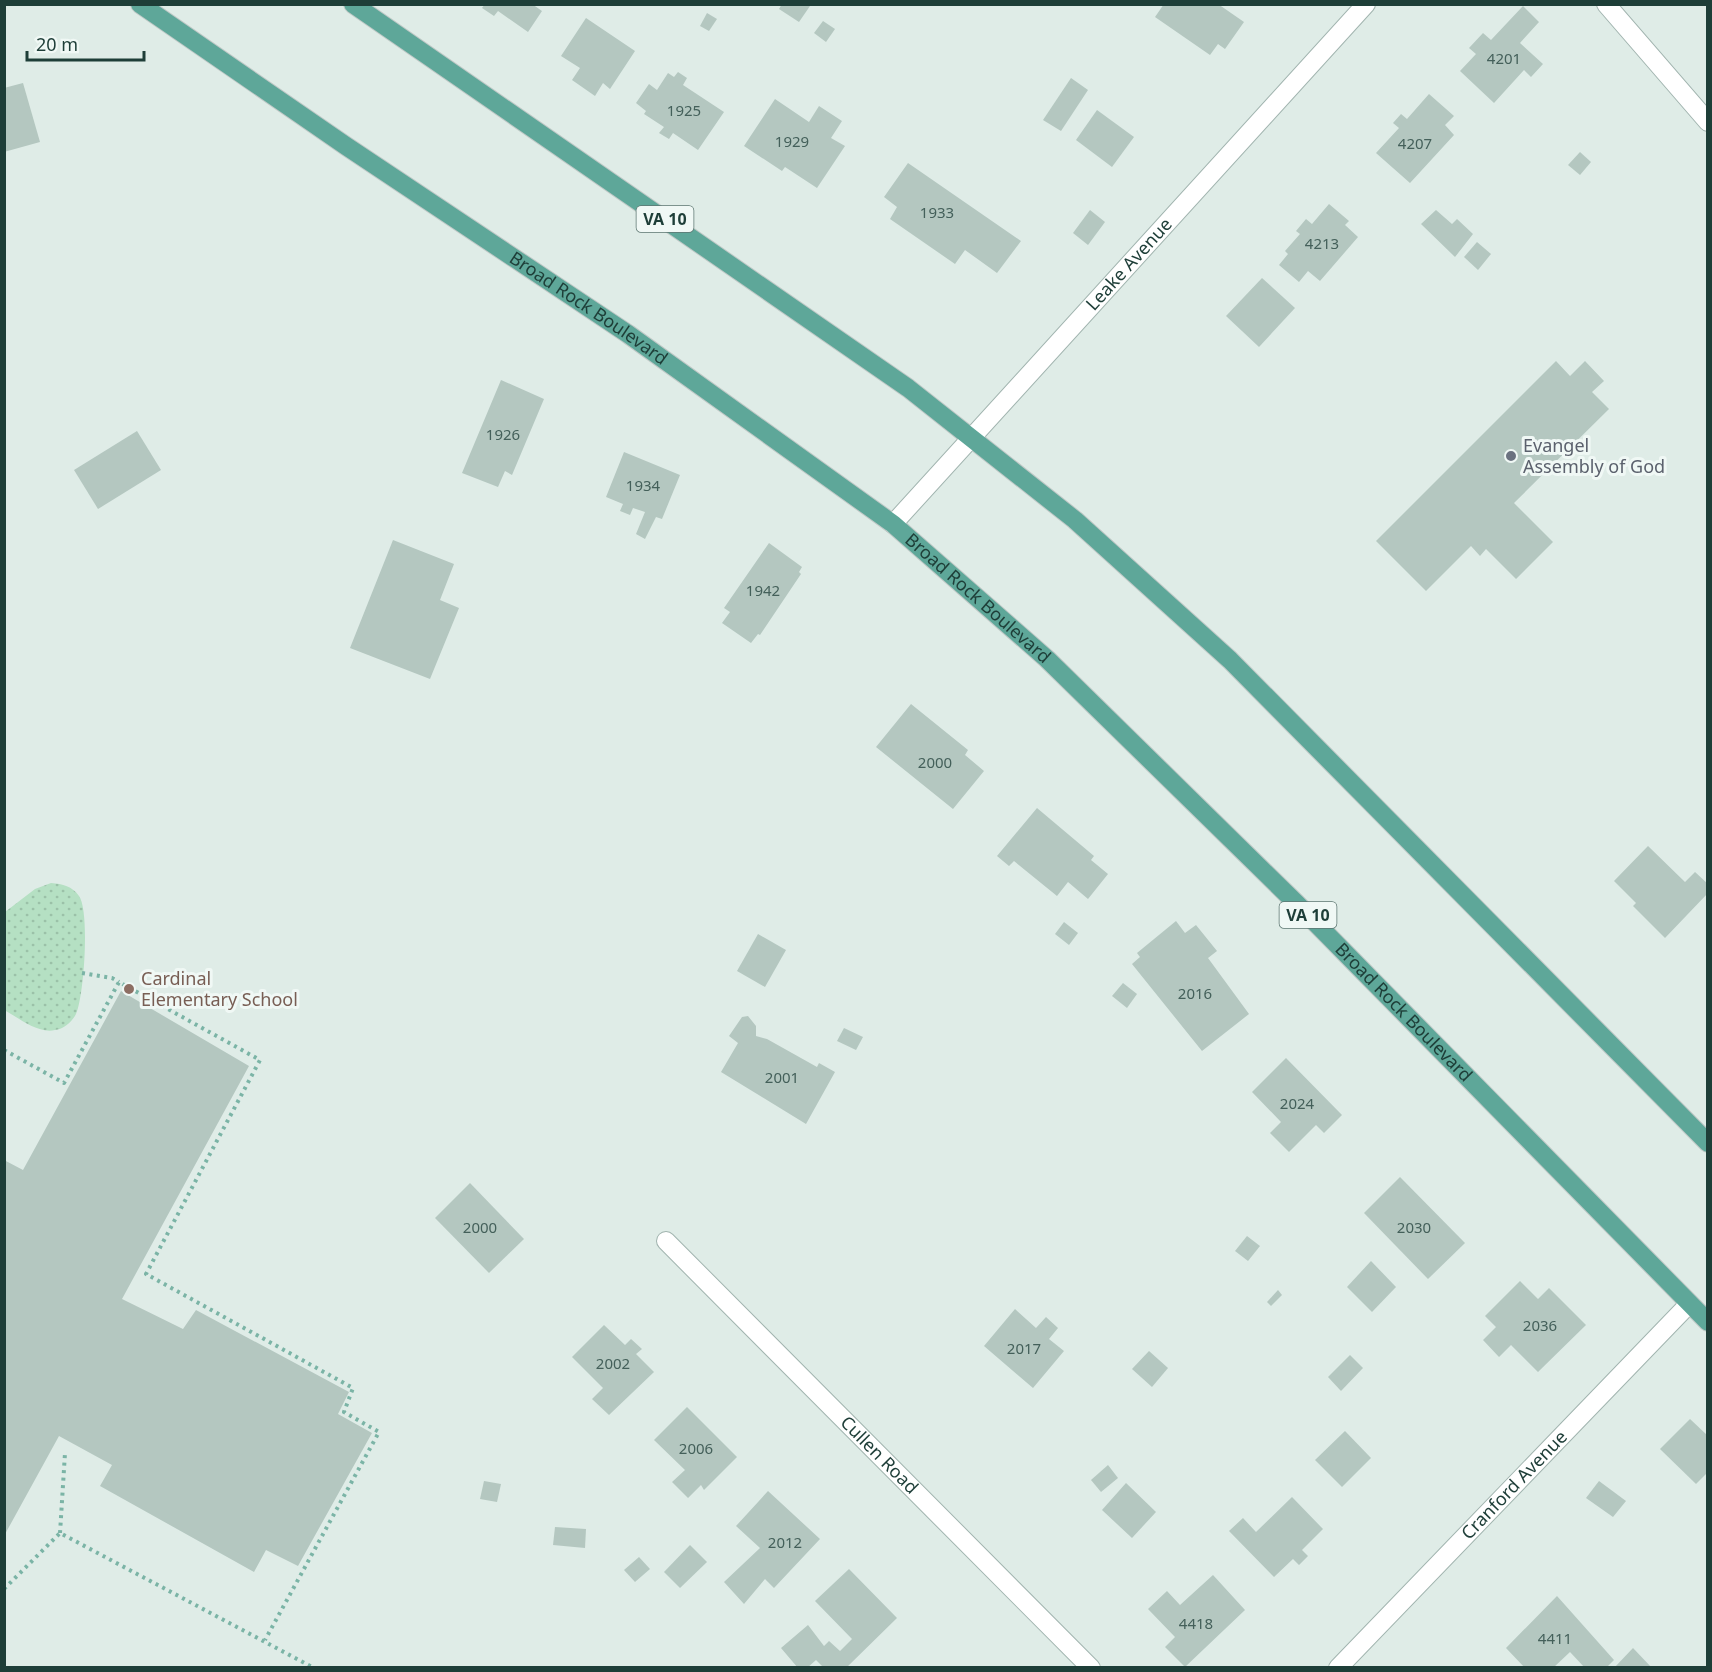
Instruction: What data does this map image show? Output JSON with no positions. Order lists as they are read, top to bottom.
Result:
{
  "streets": {
    "main road": ["VA 10", "Broad Rock Boulevard"],
    "street": ["Leake Avenue", "Cullen Road", "Cranford Avenue"]
  },
  "crossings": [
    ["VA 10", "Leake Avenue"],
    ["Leake Avenue", "Broad Rock Boulevard"],
    ["Broad Rock Boulevard", "Cranford Avenue"]
  ],
  "places": ["Evangel Assembly of God", "Cardinal Elementary School"],
  "house_numbers": [
    "4201",
    "1925",
    "1929",
    "4207",
    "1933",
    "4213",
    "1926",
    "1934",
    "1942",
    "2000",
    "2016",
    "2001",
    "2024",
    "2000",
    "2030",
    "2036",
    "2017",
    "2002",
    "2006",
    "2012",
    "4418",
    "4411"
  ],
  "scale_bar": "20 m"
}
